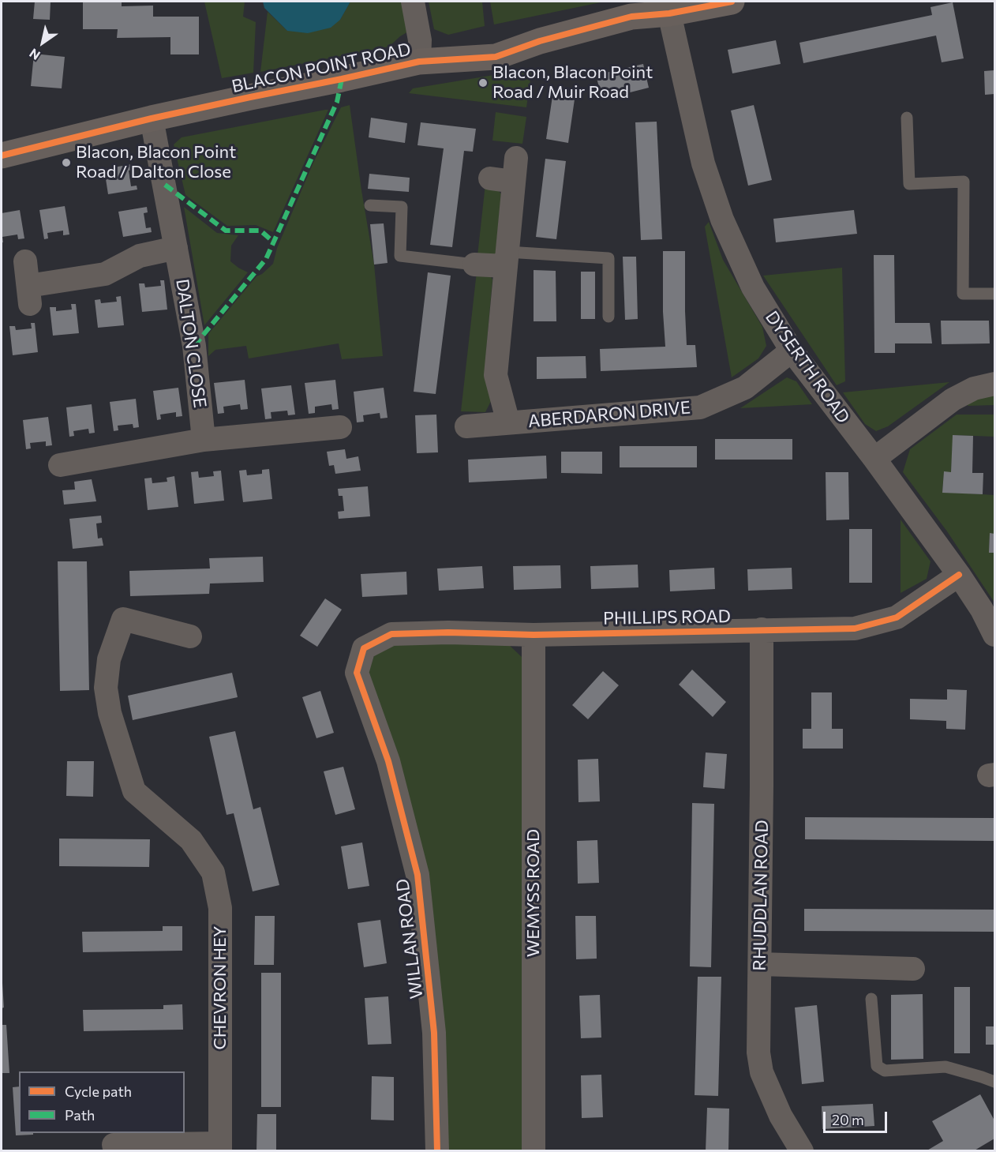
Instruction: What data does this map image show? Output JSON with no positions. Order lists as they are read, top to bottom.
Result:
{
  "streets": {
    "street": [
      "BLACON POINT ROAD",
      "DALTON CLOSE",
      "DYSERTH ROAD",
      "ABERDARON DRIVE",
      "PHILLIPS ROAD",
      "WEMYSS ROAD",
      "RHUDDLAN ROAD",
      "WILLAN ROAD",
      "CHEVRON HEY"
    ]
  },
  "crossings": [
    ["BLACON POINT ROAD", "DALTON CLOSE"],
    ["BLACON POINT ROAD", "DYSERTH ROAD"],
    ["DYSERTH ROAD", "ABERDARON DRIVE"],
    ["DYSERTH ROAD", "PHILLIPS ROAD"],
    ["PHILLIPS ROAD", "WEMYSS ROAD"],
    ["PHILLIPS ROAD", "RHUDDLAN ROAD"],
    ["PHILLIPS ROAD", "WILLAN ROAD"]
  ],
  "places": ["Blacon, Blacon Point Road / Muir Road", "Blacon, Blacon Point Road / Dalton Close"],
  "legend": ["Cycle path", "Path"],
  "scale_bar": "20 m",
  "north": "bottom left"
}
